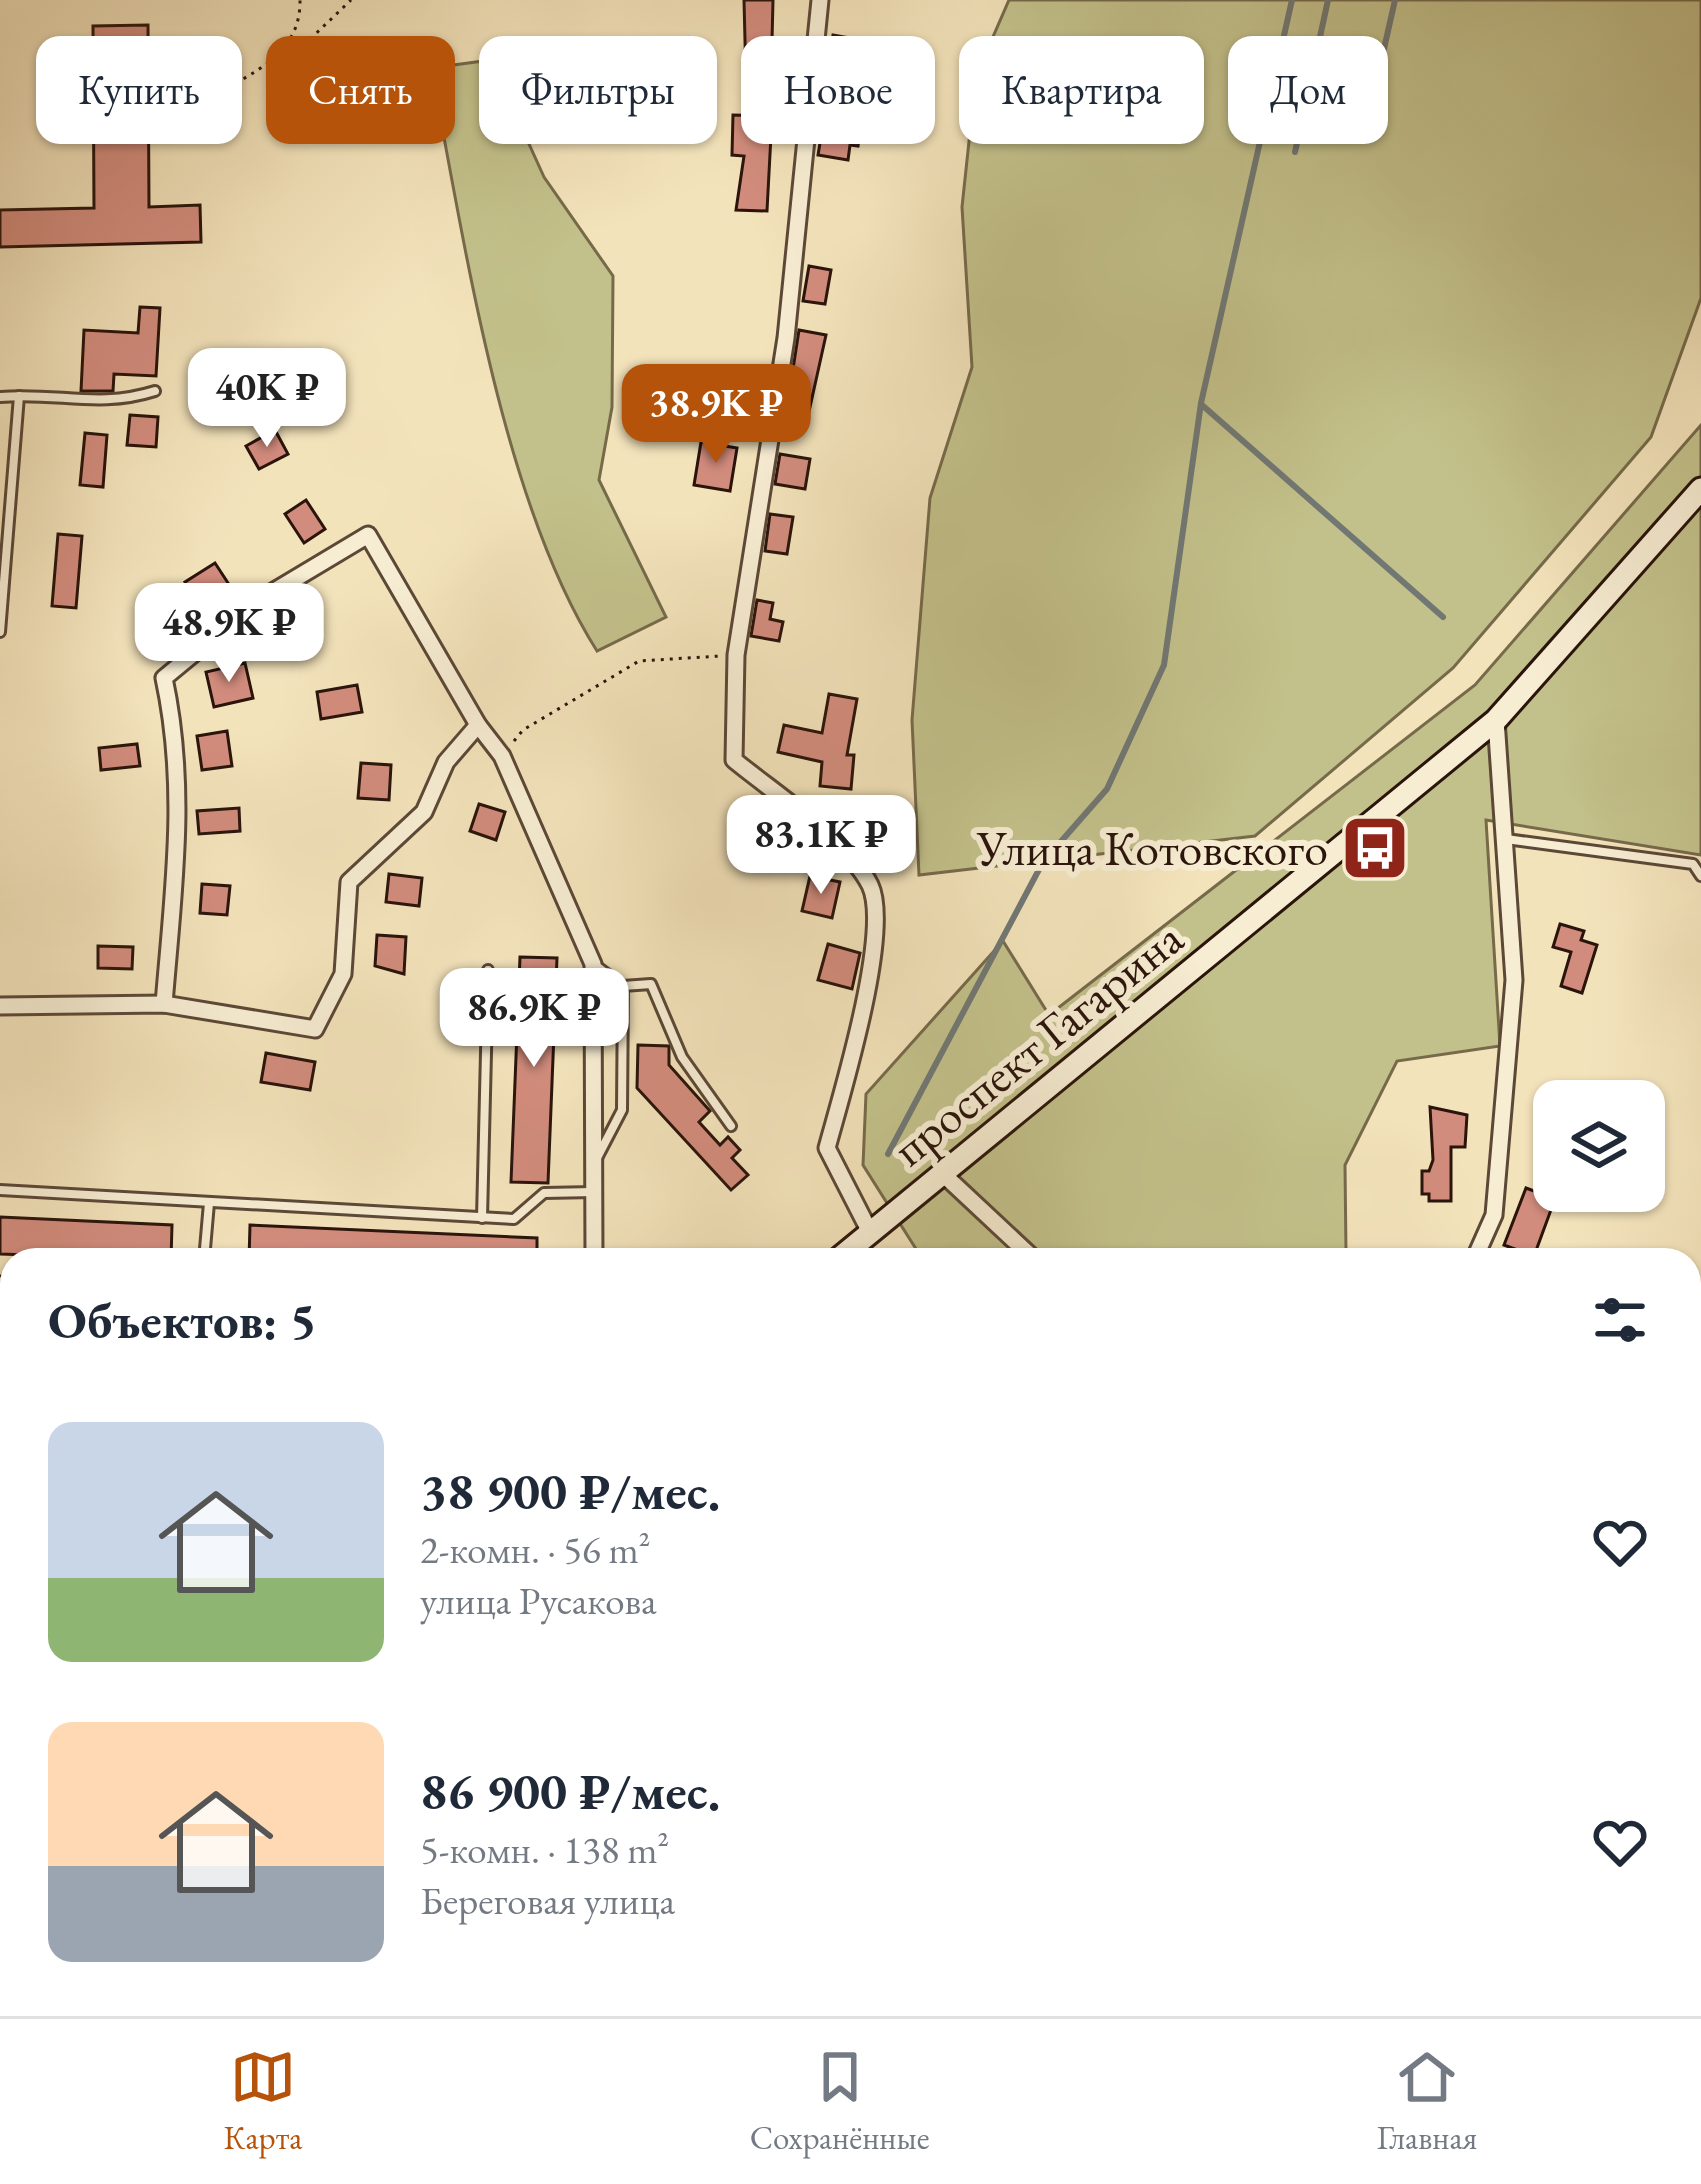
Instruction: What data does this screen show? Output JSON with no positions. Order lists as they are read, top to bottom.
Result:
{
  "streets": {
    "main road": ["проспект Гагарина"]
  },
  "places": {
    "bus stop": ["Улица Котовского"]
  },
  "page": {
    "chip": [
      "Купить",
      "Снять",
      "Фильтры",
      "Новое",
      "Квартира",
      "Дом"
    ],
    "price": [
      "40K ₽",
      "38.9K ₽",
      "48.9K ₽",
      "83.1K ₽",
      "86.9K ₽"
    ],
    "heading": "Объектов: 5",
    "list": [
      {
        "name": "38 900 ₽/мес.",
        "note": "2-комн. · 56 m² · улица Русакова"
      },
      {
        "name": "86 900 ₽/мес.",
        "note": "5-комн. · 138 m² · Береговая улица"
      }
    ],
    "tabs": ["Карта", "Сохранённые", "Главная"]
  }
}
